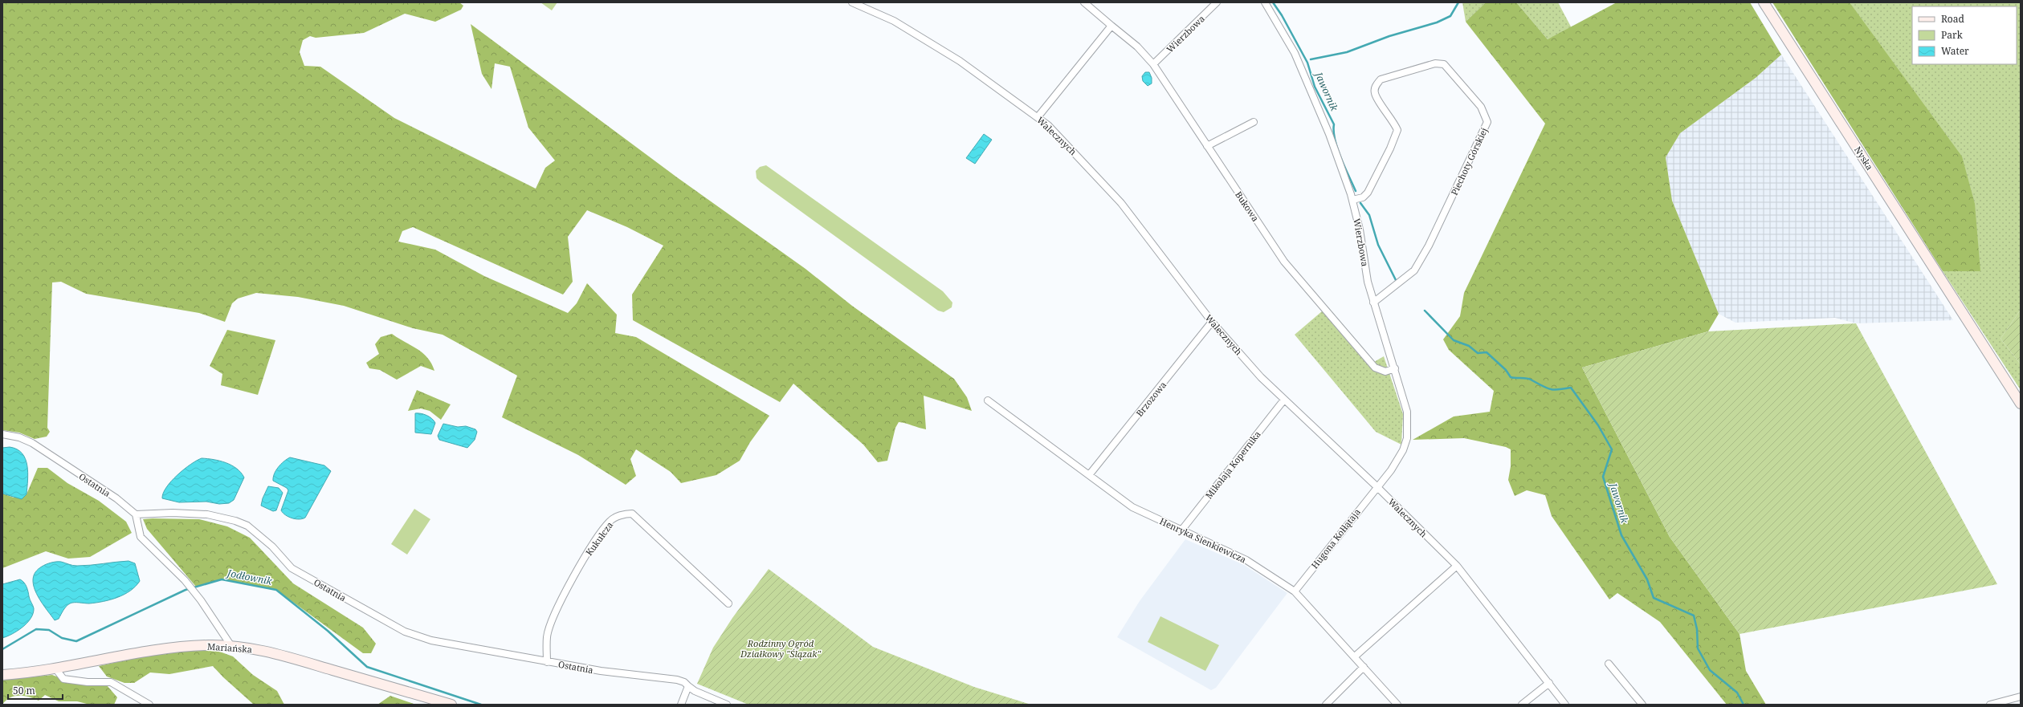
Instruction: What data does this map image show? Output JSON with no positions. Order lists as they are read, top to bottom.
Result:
{
  "streets": {
    "street": [
      "Wierzbowa",
      "Walecznych",
      "Nyska",
      "Piechoty Górskiej",
      "Bukowa",
      "Brzozowa",
      "Mikołaja Kopernika",
      "Ostatnia",
      "Kukułcza",
      "Hugona Kołłątaja",
      "Henryka Sienkiewicza",
      "Mariańska"
    ]
  },
  "crossings": [
    ["Wierzbowa", "Walecznych"],
    ["Wierzbowa", "Piechoty Górskiej"],
    ["Wierzbowa", "Bukowa"],
    ["Wierzbowa", "Hugona Kołłątaja"],
    ["Walecznych", "Brzozowa"],
    ["Walecznych", "Mikołaja Kopernika"],
    ["Walecznych", "Hugona Kołłątaja"],
    ["Brzozowa", "Henryka Sienkiewicza"],
    ["Mikołaja Kopernika", "Henryka Sienkiewicza"],
    ["Ostatnia", "Kukułcza"],
    ["Hugona Kołłątaja", "Henryka Sienkiewicza"]
  ],
  "water": ["Jawornik", "Jodłownik"],
  "parks": ["Rodzinny Ogród Działkowy \"Ślązak\""],
  "legend": ["Road", "Park", "Water"],
  "scale_bar": "50 m"
}
